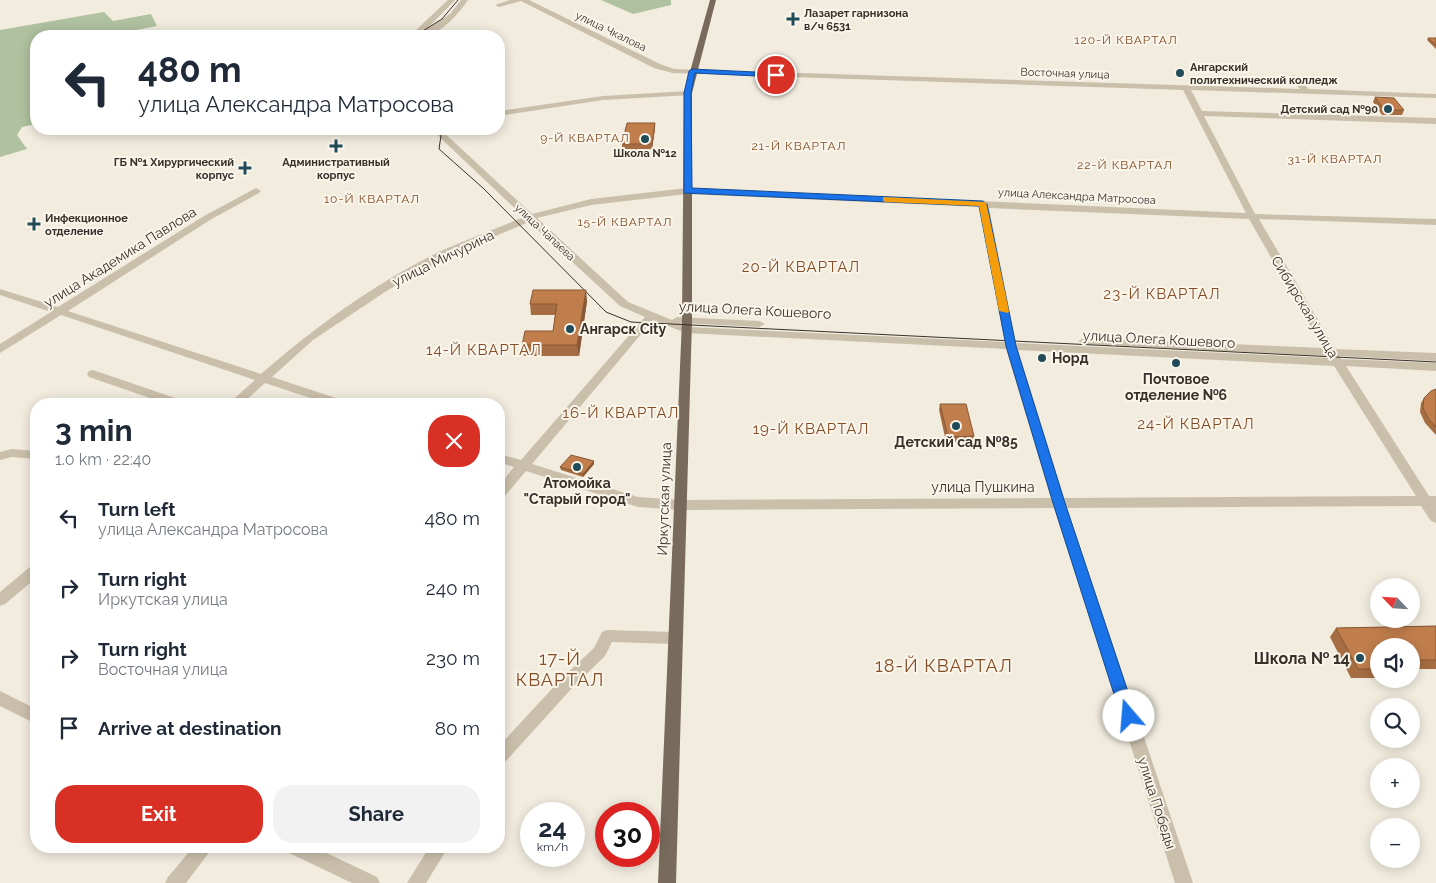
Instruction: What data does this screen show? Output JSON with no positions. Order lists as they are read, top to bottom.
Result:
{
  "streets": {
    "main road": ["Иркутская улица"],
    "street": [
      "улица Чкалова",
      "Восточная улица",
      "улица Александра Матросова",
      "улица Чапаева",
      "улица Академика Павлова",
      "улица Мичурина",
      "Сибирская улица",
      "улица Олега Кошевого",
      "улица Пушкина",
      "улица Победы"
    ]
  },
  "crossings": [
    ["улица Чкалова", "Восточная улица"],
    ["улица Чкалова", "Иркутская улица"],
    ["Восточная улица", "Сибирская улица"],
    ["Восточная улица", "Иркутская улица"],
    ["улица Александра Матросова", "улица Мичурина"],
    ["улица Александра Матросова", "Сибирская улица"],
    ["улица Александра Матросова", "Иркутская улица"],
    ["улица Александра Матросова", "улица Победы"],
    ["улица Чапаева", "улица Мичурина"],
    ["улица Чапаева", "улица Олега Кошевого"],
    ["улица Мичурина", "Иркутская улица"],
    ["Сибирская улица", "улица Олега Кошевого"],
    ["Сибирская улица", "улица Пушкина"],
    ["улица Олега Кошевого", "Иркутская улица"],
    ["улица Олега Кошевого", "улица Победы"],
    ["улица Пушкина", "Иркутская улица"],
    ["улица Пушкина", "улица Победы"]
  ],
  "districts": [
    "120-Й КВАРТАЛ",
    "9-Й КВАРТАЛ",
    "21-Й КВАРТАЛ",
    "31-Й КВАРТАЛ",
    "22-Й КВАРТАЛ",
    "10-Й КВАРТАЛ",
    "15-Й КВАРТАЛ",
    "20-Й КВАРТАЛ",
    "23-Й КВАРТАЛ",
    "14-Й КВАРТАЛ",
    "16-Й КВАРТАЛ",
    "24-Й КВАРТАЛ",
    "19-Й КВАРТАЛ",
    "17-Й КВАРТАЛ",
    "18-Й КВАРТАЛ"
  ],
  "places": {
    "health": [
      "Лазарет гарнизона в/ч 6531",
      "Административный корпус",
      "ГБ №1 Хирургический корпус",
      "Инфекционное отделение"
    ],
    "other": [
      "Ангарский политехнический колледж",
      "Детский сад №90",
      "Школа №12",
      "Ангарск City",
      "Норд",
      "Почтовое отделение №6",
      "Детский сад №85",
      "Атомойка \"Старый город\"",
      "Школа № 14"
    ]
  },
  "north": "top left",
  "page": {
    "turn": ["480 m", "улица Александра Матросова"],
    "heading": ["3 min", "1.0 km · 22:40"],
    "list": [
      {
        "name": "Turn left",
        "note": "улица Александра Матросова",
        "value": "480 m"
      },
      {
        "name": "Turn right",
        "note": "Иркутская улица",
        "value": "240 m"
      },
      {
        "name": "Turn right",
        "note": "Восточная улица",
        "value": "230 m"
      },
      {
        "name": "Arrive at destination",
        "value": "80 m"
      }
    ],
    "map_buttons": ["+", "−"],
    "buttons": ["Exit", "Share"],
    "speed": "24 km/h",
    "limit": "30"
  }
}
